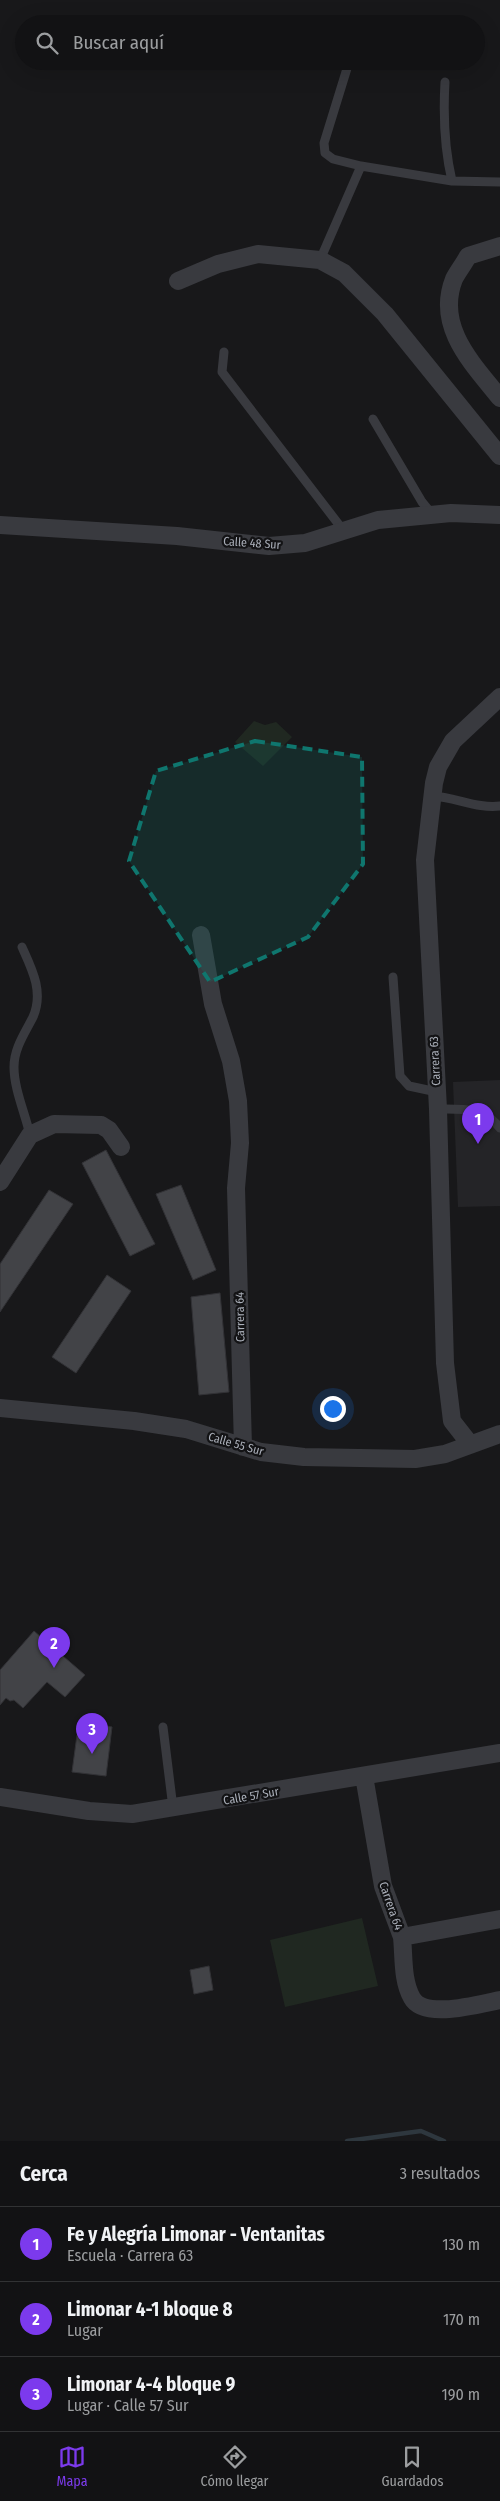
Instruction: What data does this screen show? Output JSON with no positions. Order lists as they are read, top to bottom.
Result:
{
  "streets": {
    "street": [
      "Calle 48 Sur",
      "Carrera 63",
      "Carrera 64",
      "Calle 55 Sur",
      "Calle 57 Sur"
    ]
  },
  "crossings": [
    ["Carrera 63", "Calle 55 Sur"],
    ["Carrera 64", "Calle 55 Sur"],
    ["Carrera 64", "Calle 57 Sur"]
  ],
  "page": {
    "search": "Buscar aquí",
    "pins": ["1", "2", "3"],
    "heading": ["Cerca", "3 resultados"],
    "list": [
      {
        "mark": "1",
        "name": "Fe y Alegría Limonar - Ventanitas",
        "note": "Escuela · Carrera 63",
        "value": "130 m"
      },
      {
        "mark": "2",
        "name": "Limonar 4-1 bloque 8",
        "note": "Lugar",
        "value": "170 m"
      },
      {
        "mark": "3",
        "name": "Limonar 4-4 bloque 9",
        "note": "Lugar · Calle 57 Sur",
        "value": "190 m"
      }
    ],
    "nav": ["Mapa", "Cómo llegar", "Guardados"]
  }
}
